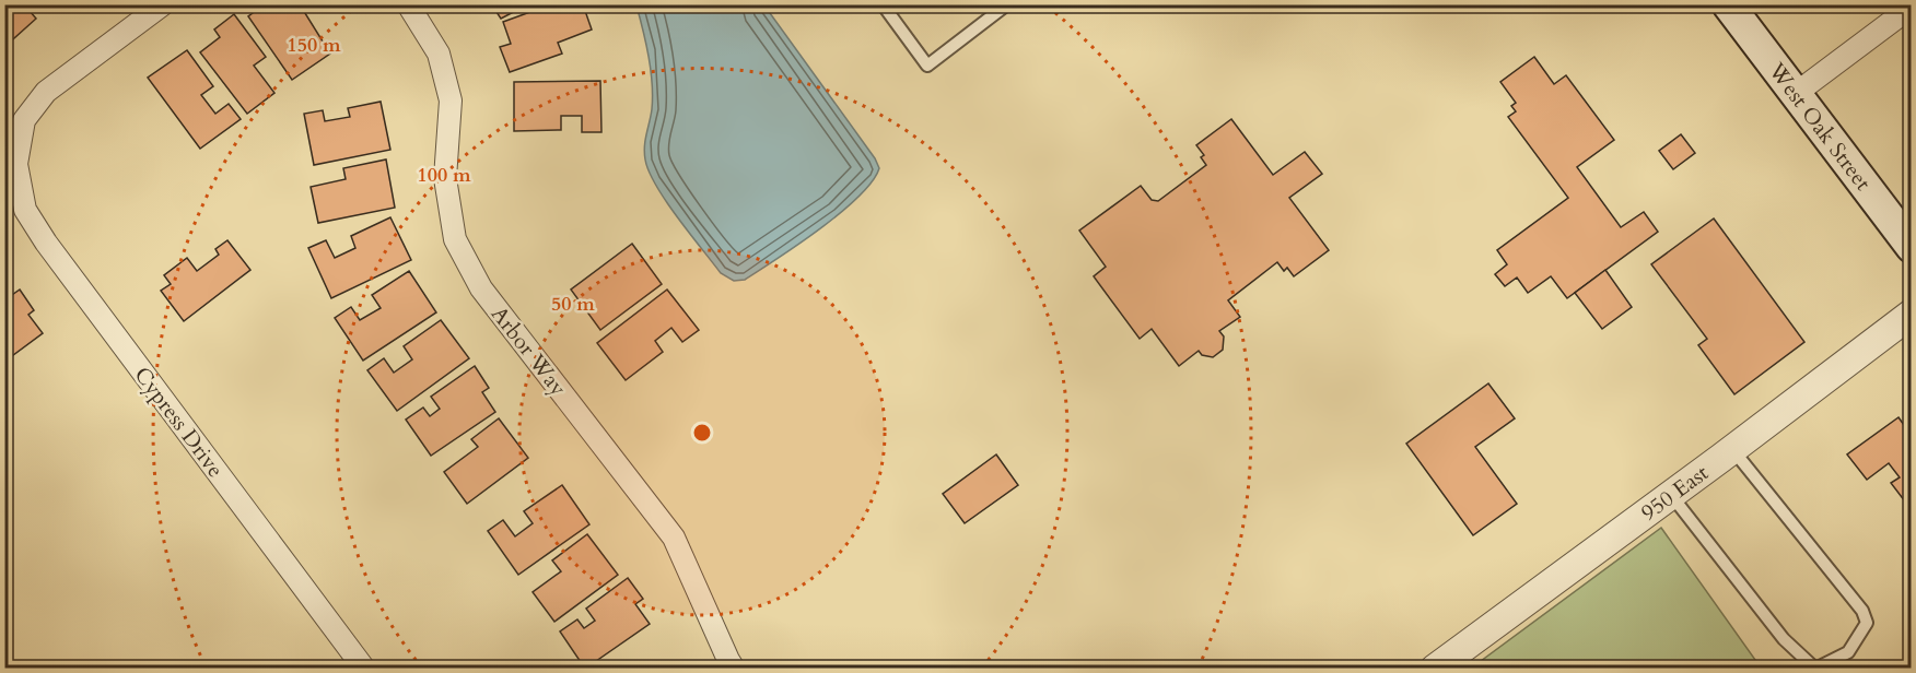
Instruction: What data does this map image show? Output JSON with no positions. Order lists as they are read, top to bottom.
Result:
{
  "streets": {
    "main road": ["West Oak Street"],
    "street": ["Arbor Way", "Cypress Drive", "950 East"]
  },
  "rings": ["150 m", "100 m", "50 m"]
}
